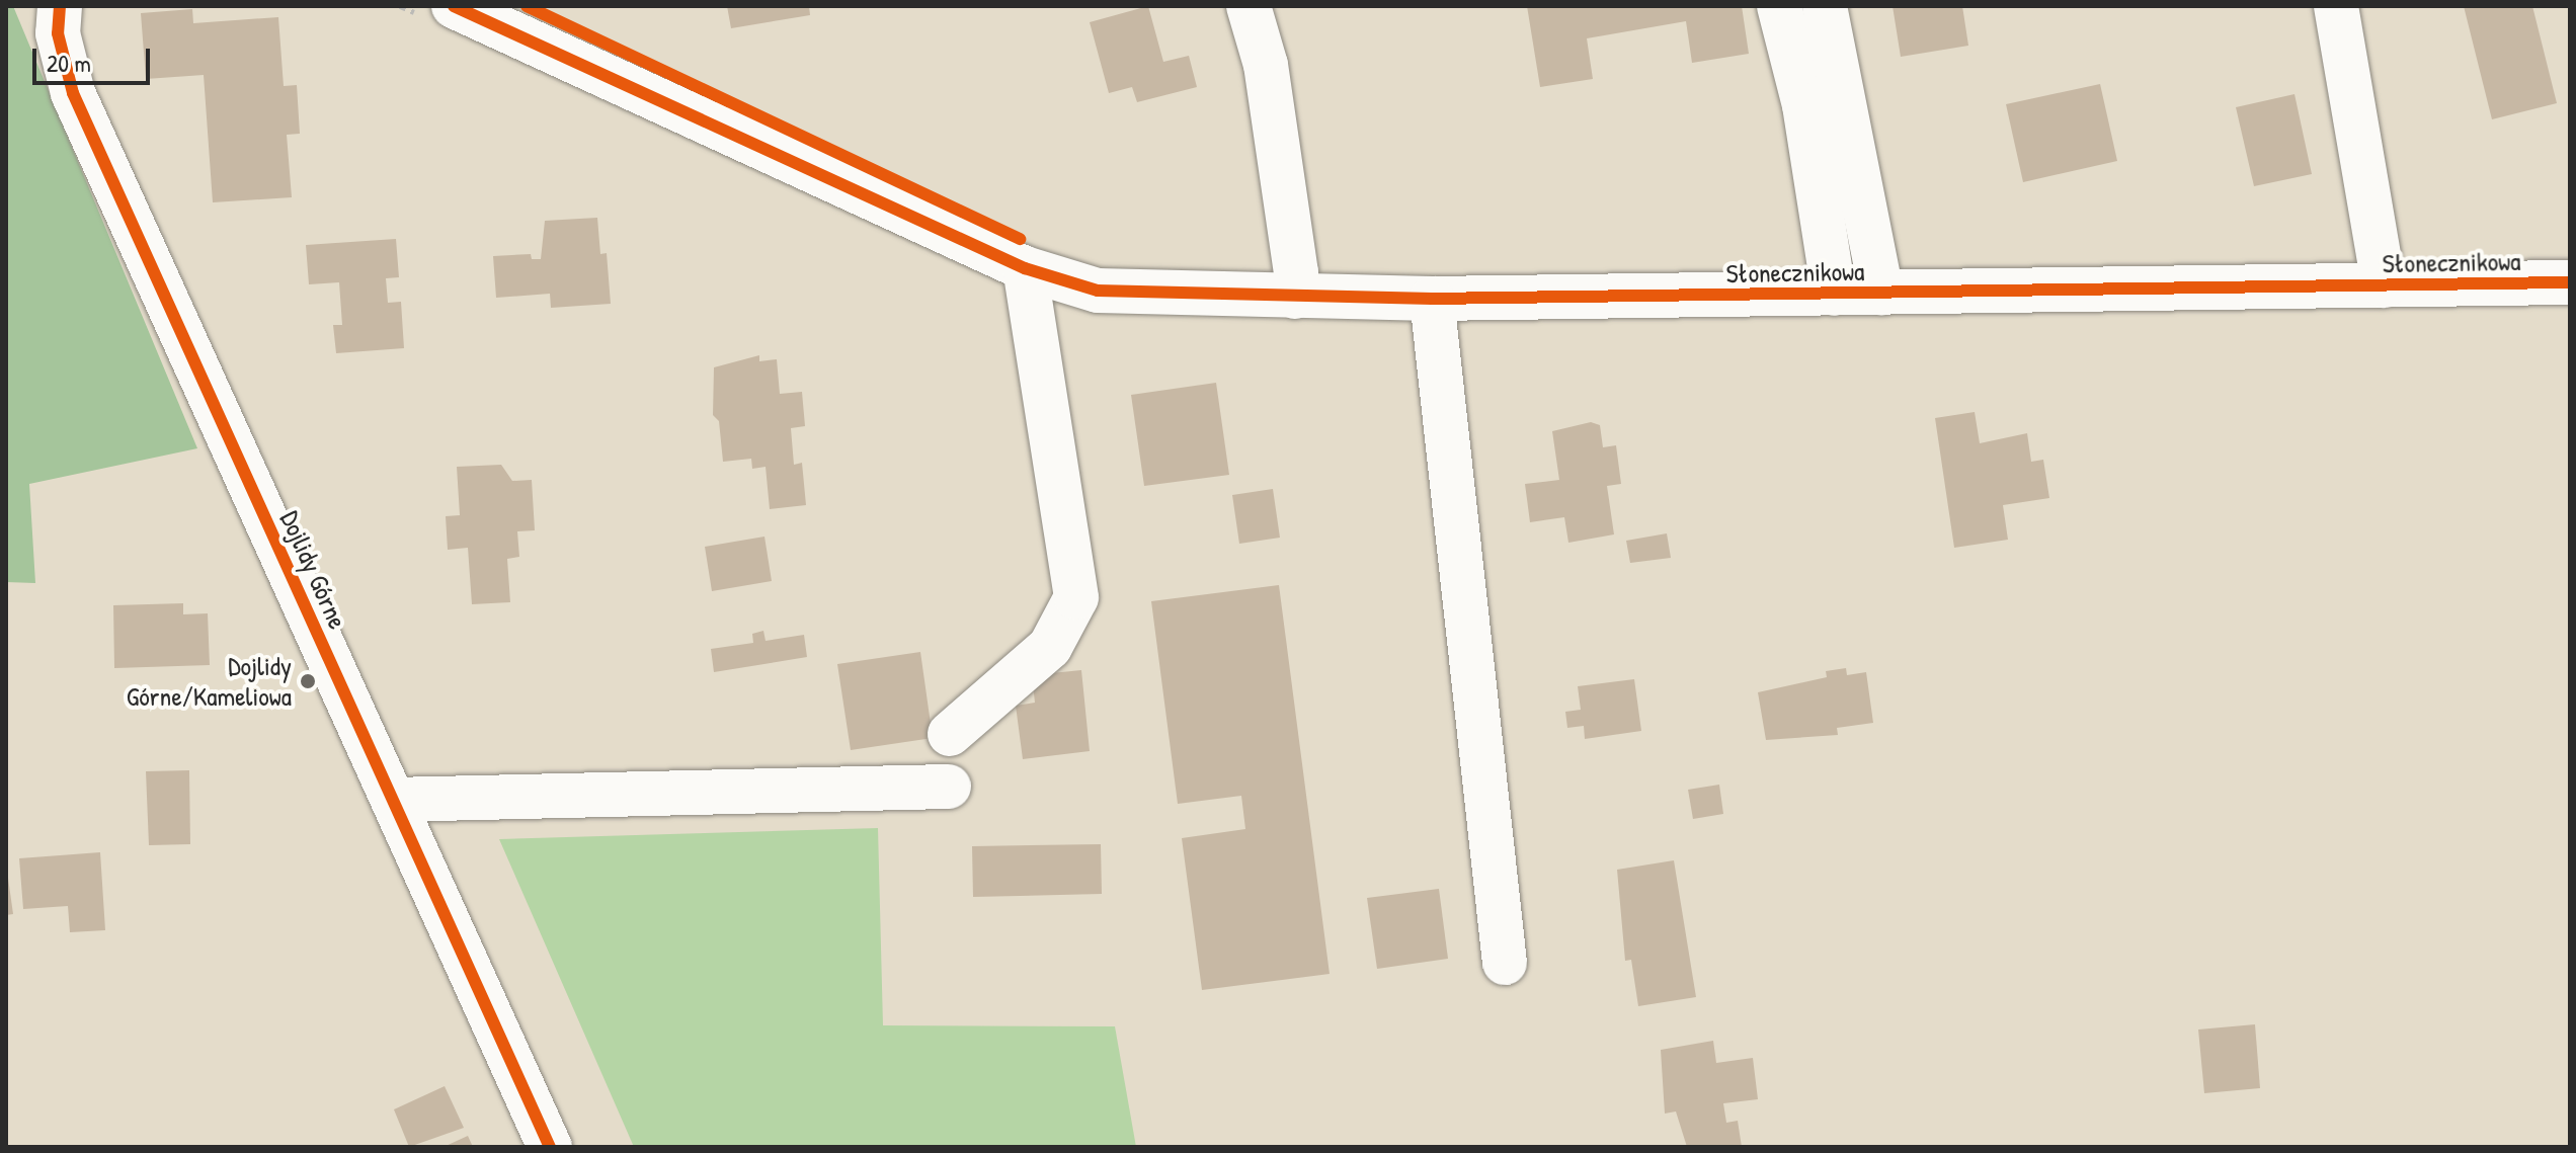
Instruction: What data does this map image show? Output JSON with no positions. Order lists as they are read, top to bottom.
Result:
{
  "streets": {
    "street": ["Słonecznikowa", "Dojlidy Górne"]
  },
  "places": ["Dojlidy Górne/Kameliowa"],
  "scale_bar": "20 m"
}
